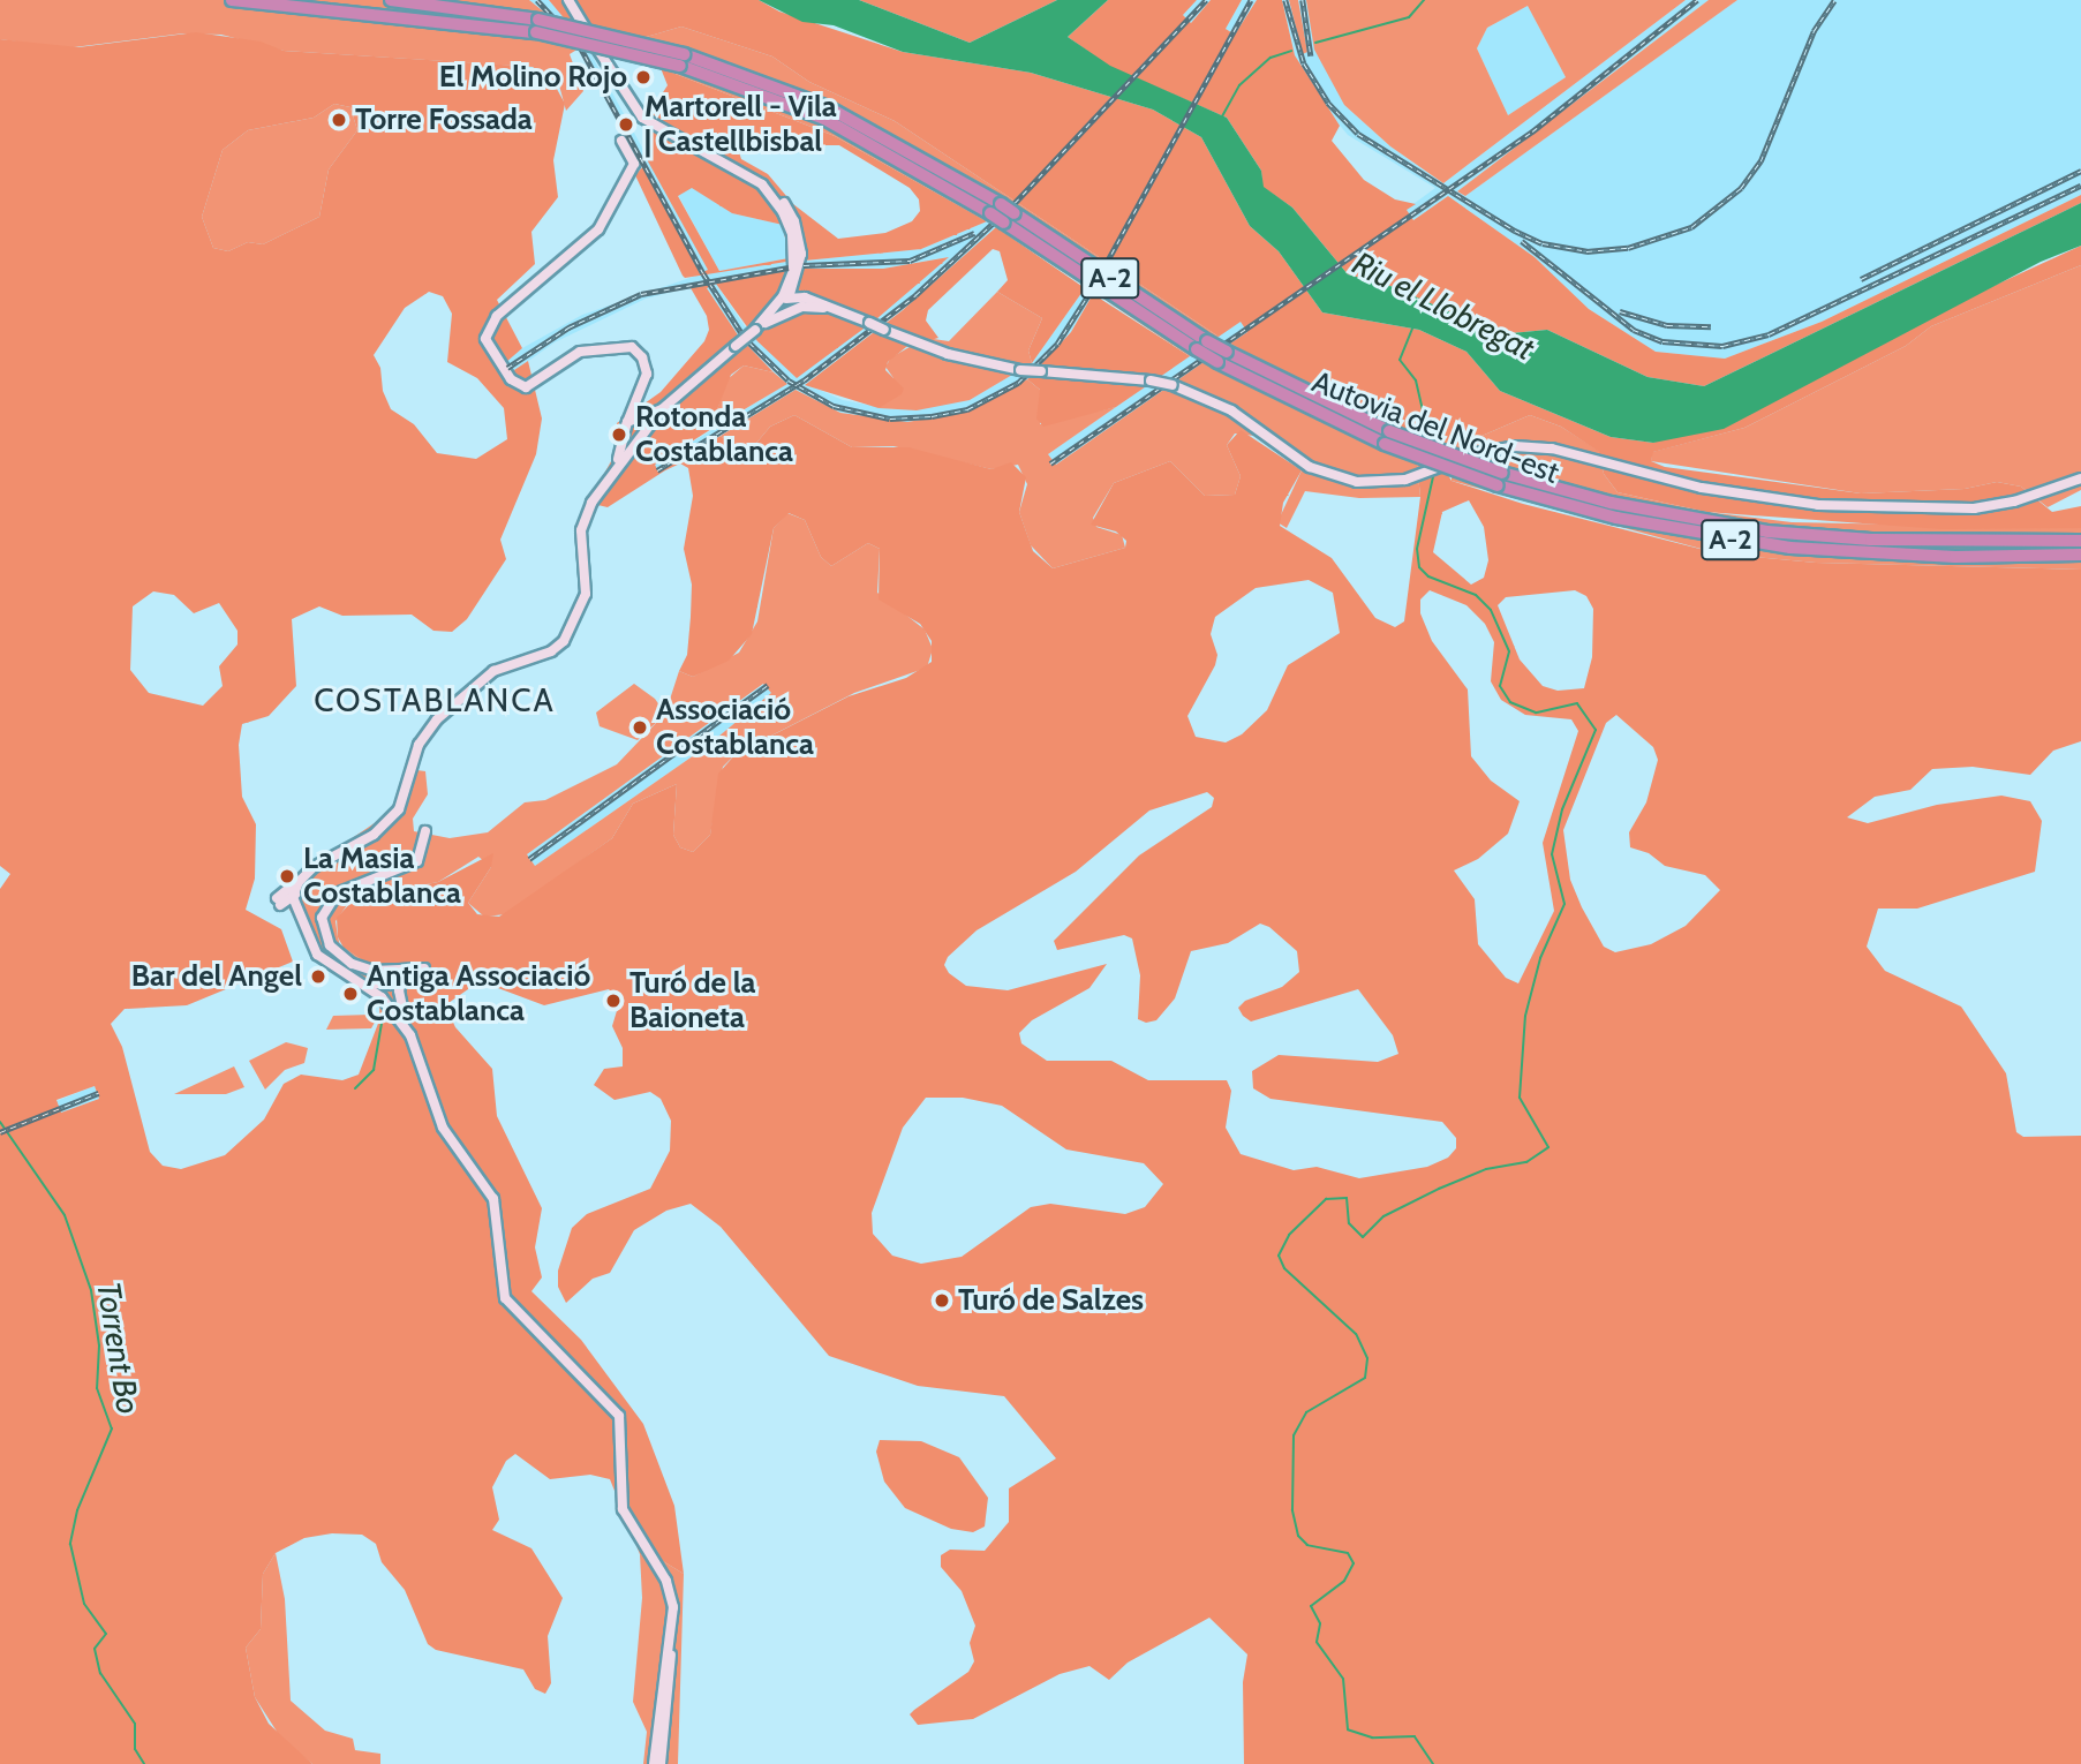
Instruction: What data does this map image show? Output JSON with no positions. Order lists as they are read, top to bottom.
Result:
{
  "streets": {
    "highway": ["A-2", "Autovia del Nord-est"]
  },
  "districts": ["COSTABLANCA"],
  "water": ["Riu el Llobregat", "Torrent Bo"],
  "places": [
    "El Molino Rojo",
    "Torre Fossada",
    "Martorell - Vila | Castellbisbal",
    "Rotonda Costablanca",
    "Associació Costablanca",
    "La Masia Costablanca",
    "Bar del Angel",
    "Antiga Associació Costablanca",
    "Turó de la Baioneta",
    "Turó de Salzes"
  ]
}
